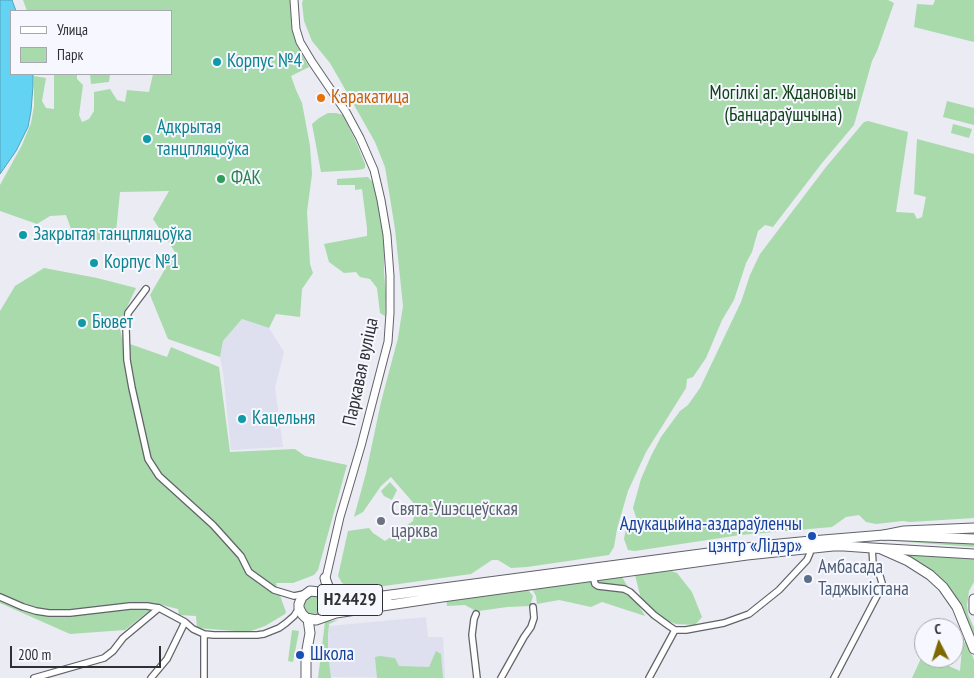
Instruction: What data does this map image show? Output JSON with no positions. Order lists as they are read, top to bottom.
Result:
{
  "streets": {
    "main road": ["Н24429"],
    "street": ["Паркавая вуліца"]
  },
  "crossings": [
    ["Паркавая вуліца", "Н24429"]
  ],
  "parks": ["Могілкі аг. Ждановічы (Банцараўшчына)"],
  "places": [
    "Корпус №4",
    "Каракатица",
    "Адкрытая танцпляцоўка",
    "ФАК",
    "Закрытая танцпляцоўка",
    "Корпус №1",
    "Бювет",
    "Кацельня",
    "Свята-Ушэсцеўская царква",
    "Адукацыйна-аздараўленчы цэнтр «Лідэр»",
    "Амбасада Таджыкістана",
    "Школа"
  ],
  "legend": ["Улица", "Парк"],
  "scale_bar": "200 m",
  "north": "top"
}
